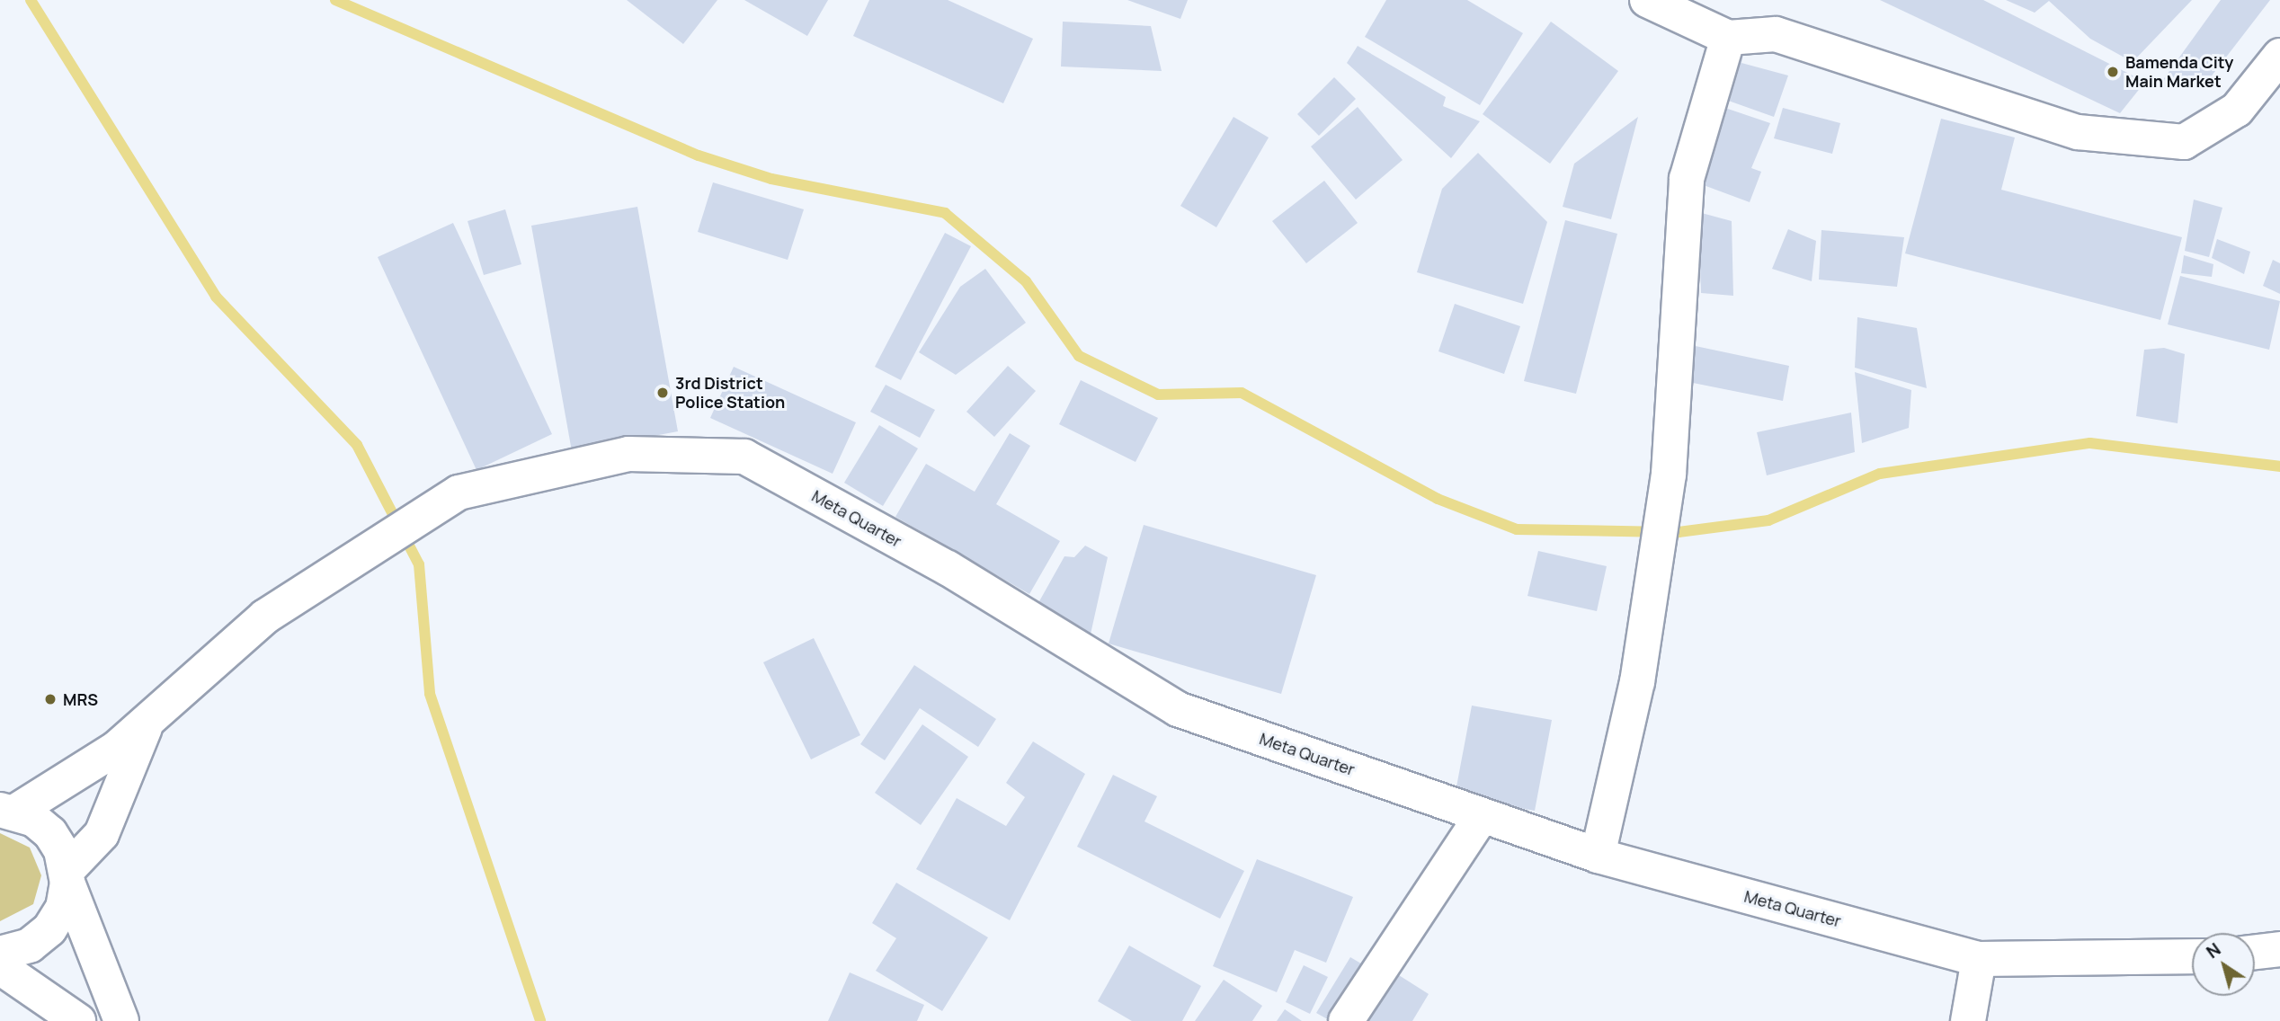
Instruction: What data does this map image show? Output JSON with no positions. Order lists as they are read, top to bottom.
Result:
{
  "streets": {
    "main road": ["Meta Quarter"]
  },
  "places": ["Bamenda City Main Market", "3rd District Police Station", "MRS"],
  "north": "top left"
}
